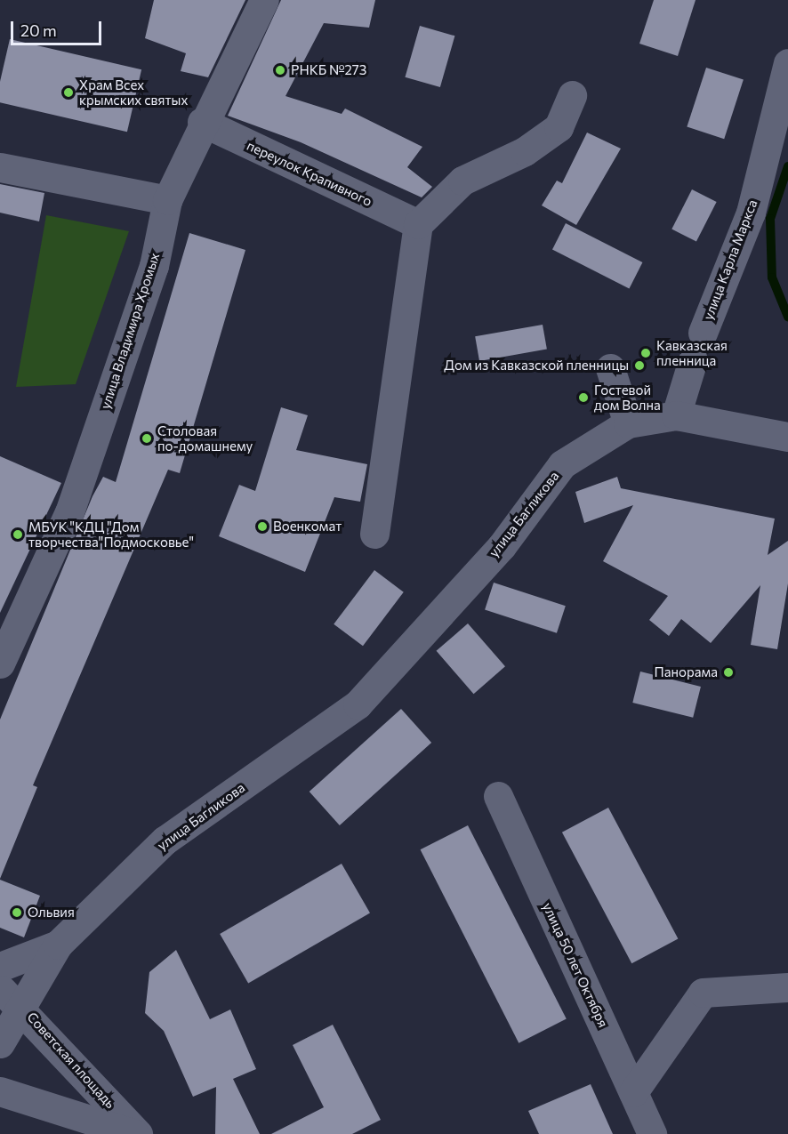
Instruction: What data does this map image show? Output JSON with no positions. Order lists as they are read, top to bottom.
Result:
{
  "streets": {
    "street": [
      "переулок Крапивного",
      "улица Карла Маркса",
      "улица Владимира Хромых",
      "улица Багликова",
      "улица 50 лет Октября",
      "Советская площадь"
    ]
  },
  "crossings": [
    ["переулок Крапивного", "улица Владимира Хромых"],
    ["улица Багликова", "Советская площадь"]
  ],
  "places": [
    "РНКБ №273",
    "Храм Всех крымских святых",
    "Кавказская пленница",
    "Дом из Кавказской пленницы",
    "Гостевой дом Волна",
    "Столовая по-домашнему",
    "Военкомат",
    "МБУК \"КДЦ \"Дом творчества\"Подмосковье\"",
    "Панорама",
    "Ольвия"
  ],
  "scale_bar": "20 m"
}
